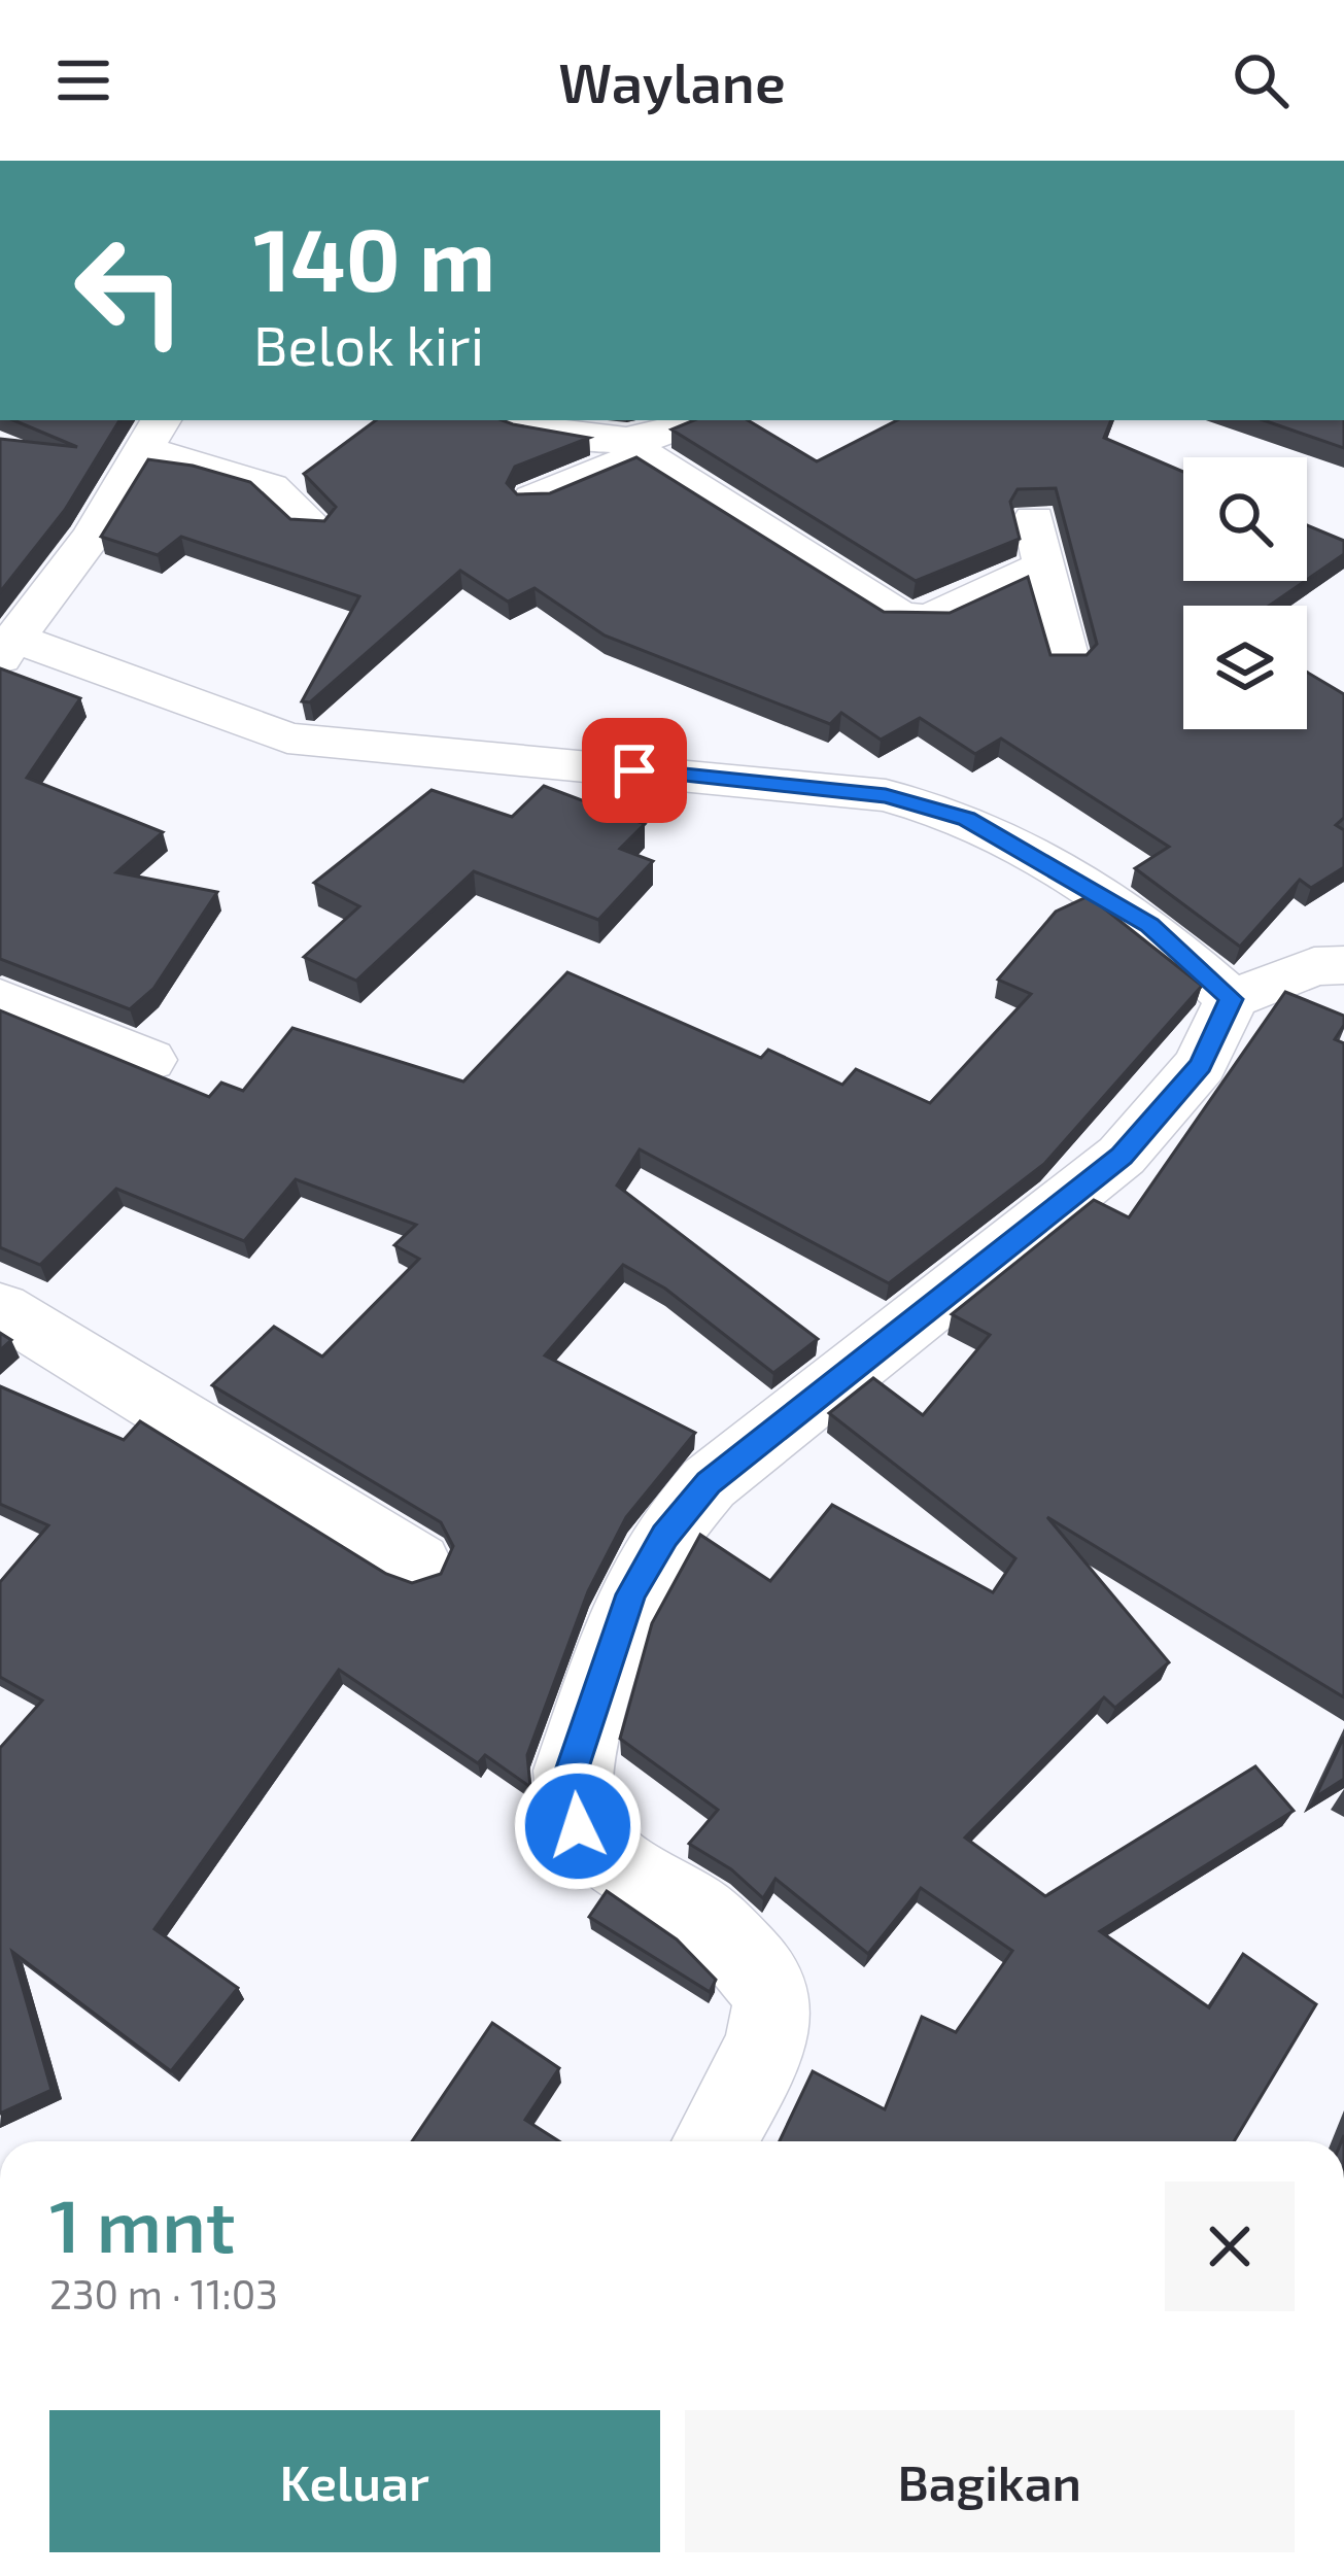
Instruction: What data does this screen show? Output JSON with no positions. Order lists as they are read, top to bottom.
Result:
{
  "page": {
    "header": "Waylane",
    "turn": ["140 m", "Belok kiri"],
    "heading": ["1 mnt", "230 m · 11:03"],
    "buttons": ["Keluar", "Bagikan"]
  }
}
